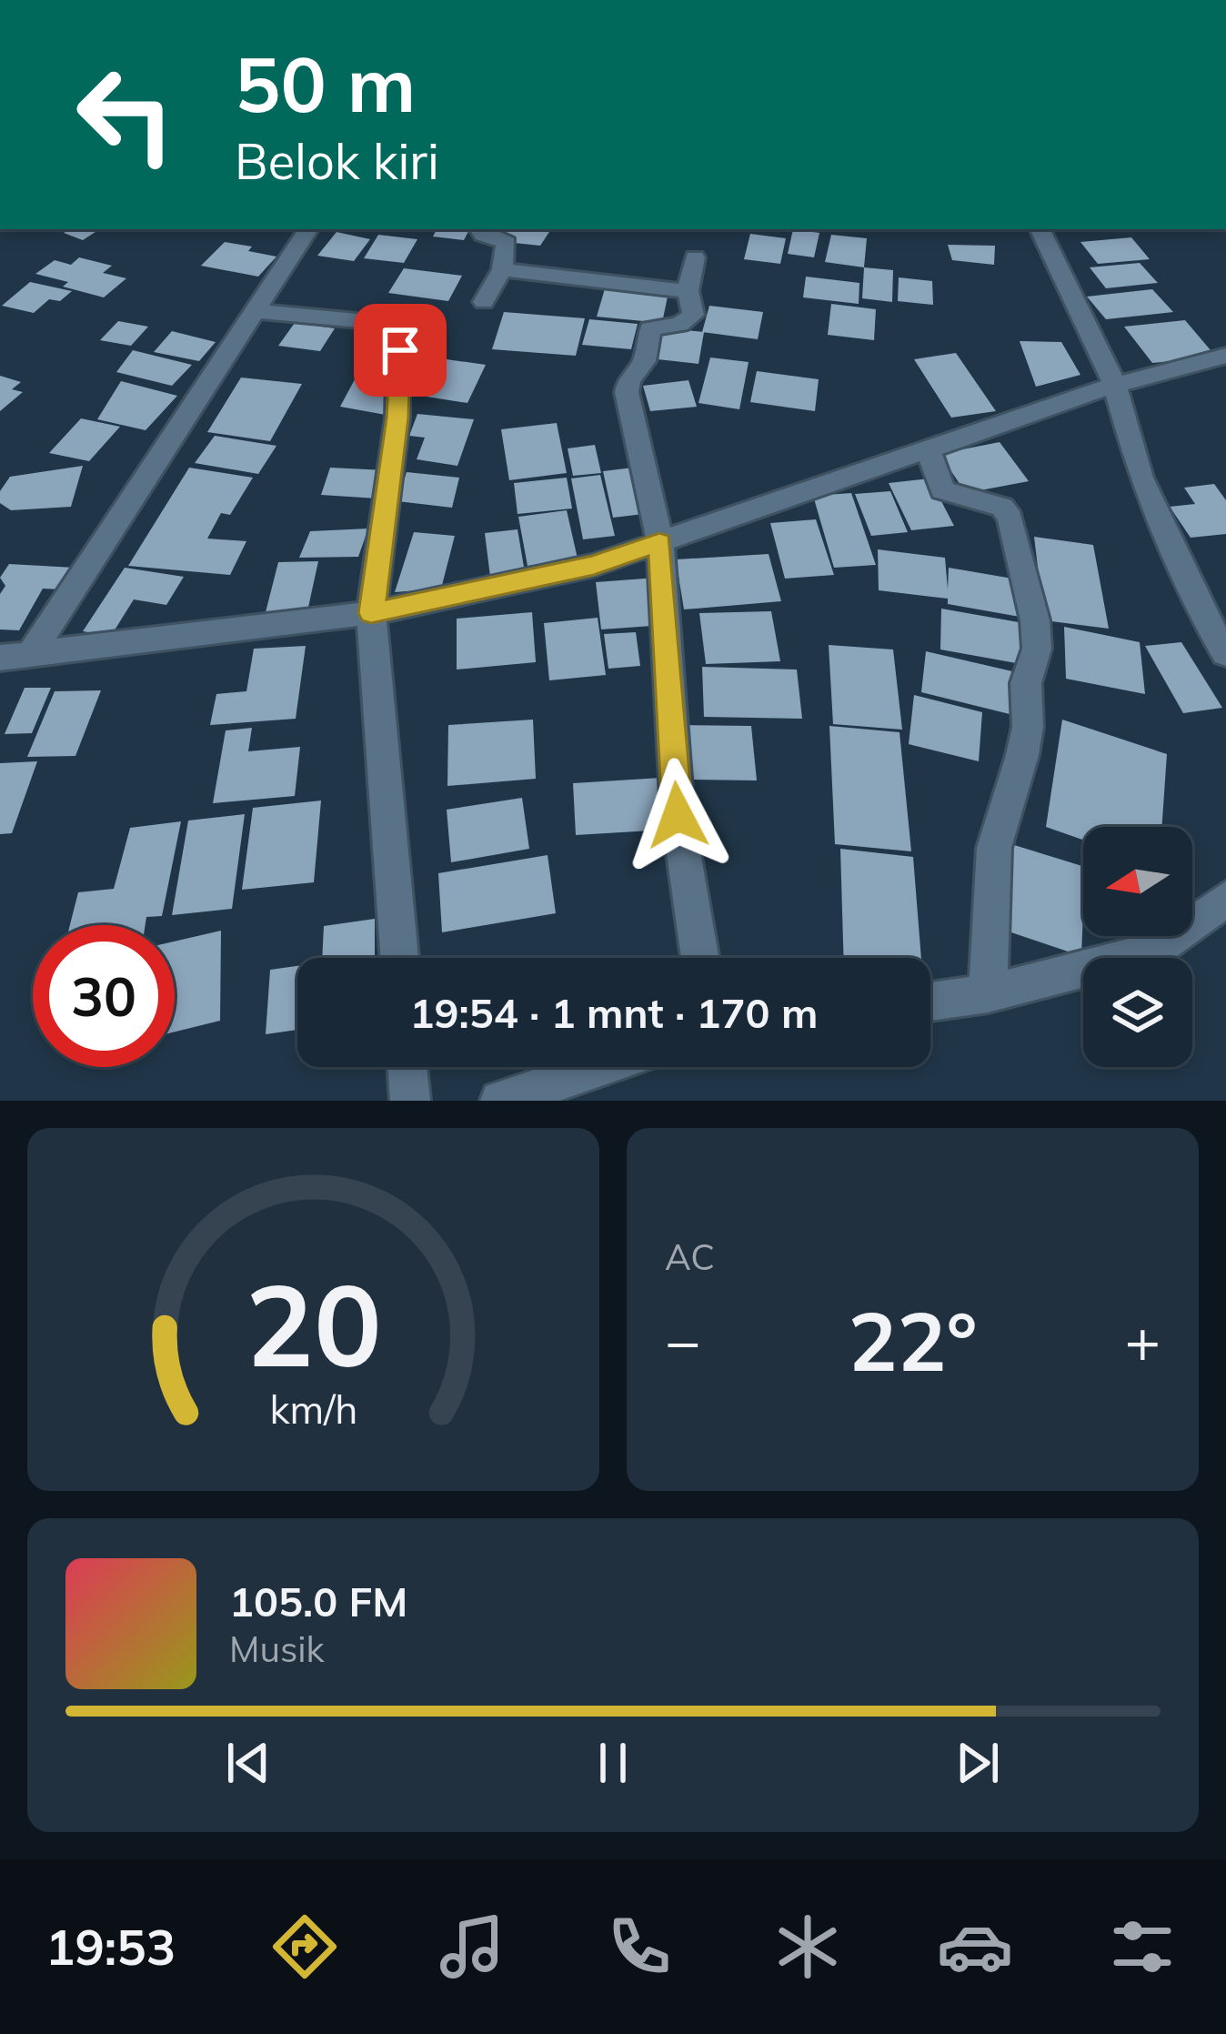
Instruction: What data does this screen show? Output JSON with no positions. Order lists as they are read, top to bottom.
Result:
{
  "north": "left",
  "page": {
    "turn": ["50 m", "Belok kiri"],
    "limit": "30",
    "trip": "19:54 · 1 mnt · 170 m",
    "tile": "AC",
    "heat": ["−", "22°", "+"],
    "song": ["105.0 FM", "Musik"],
    "tabs": "19:53",
    "gauge": ["20", "km/h"]
  }
}
